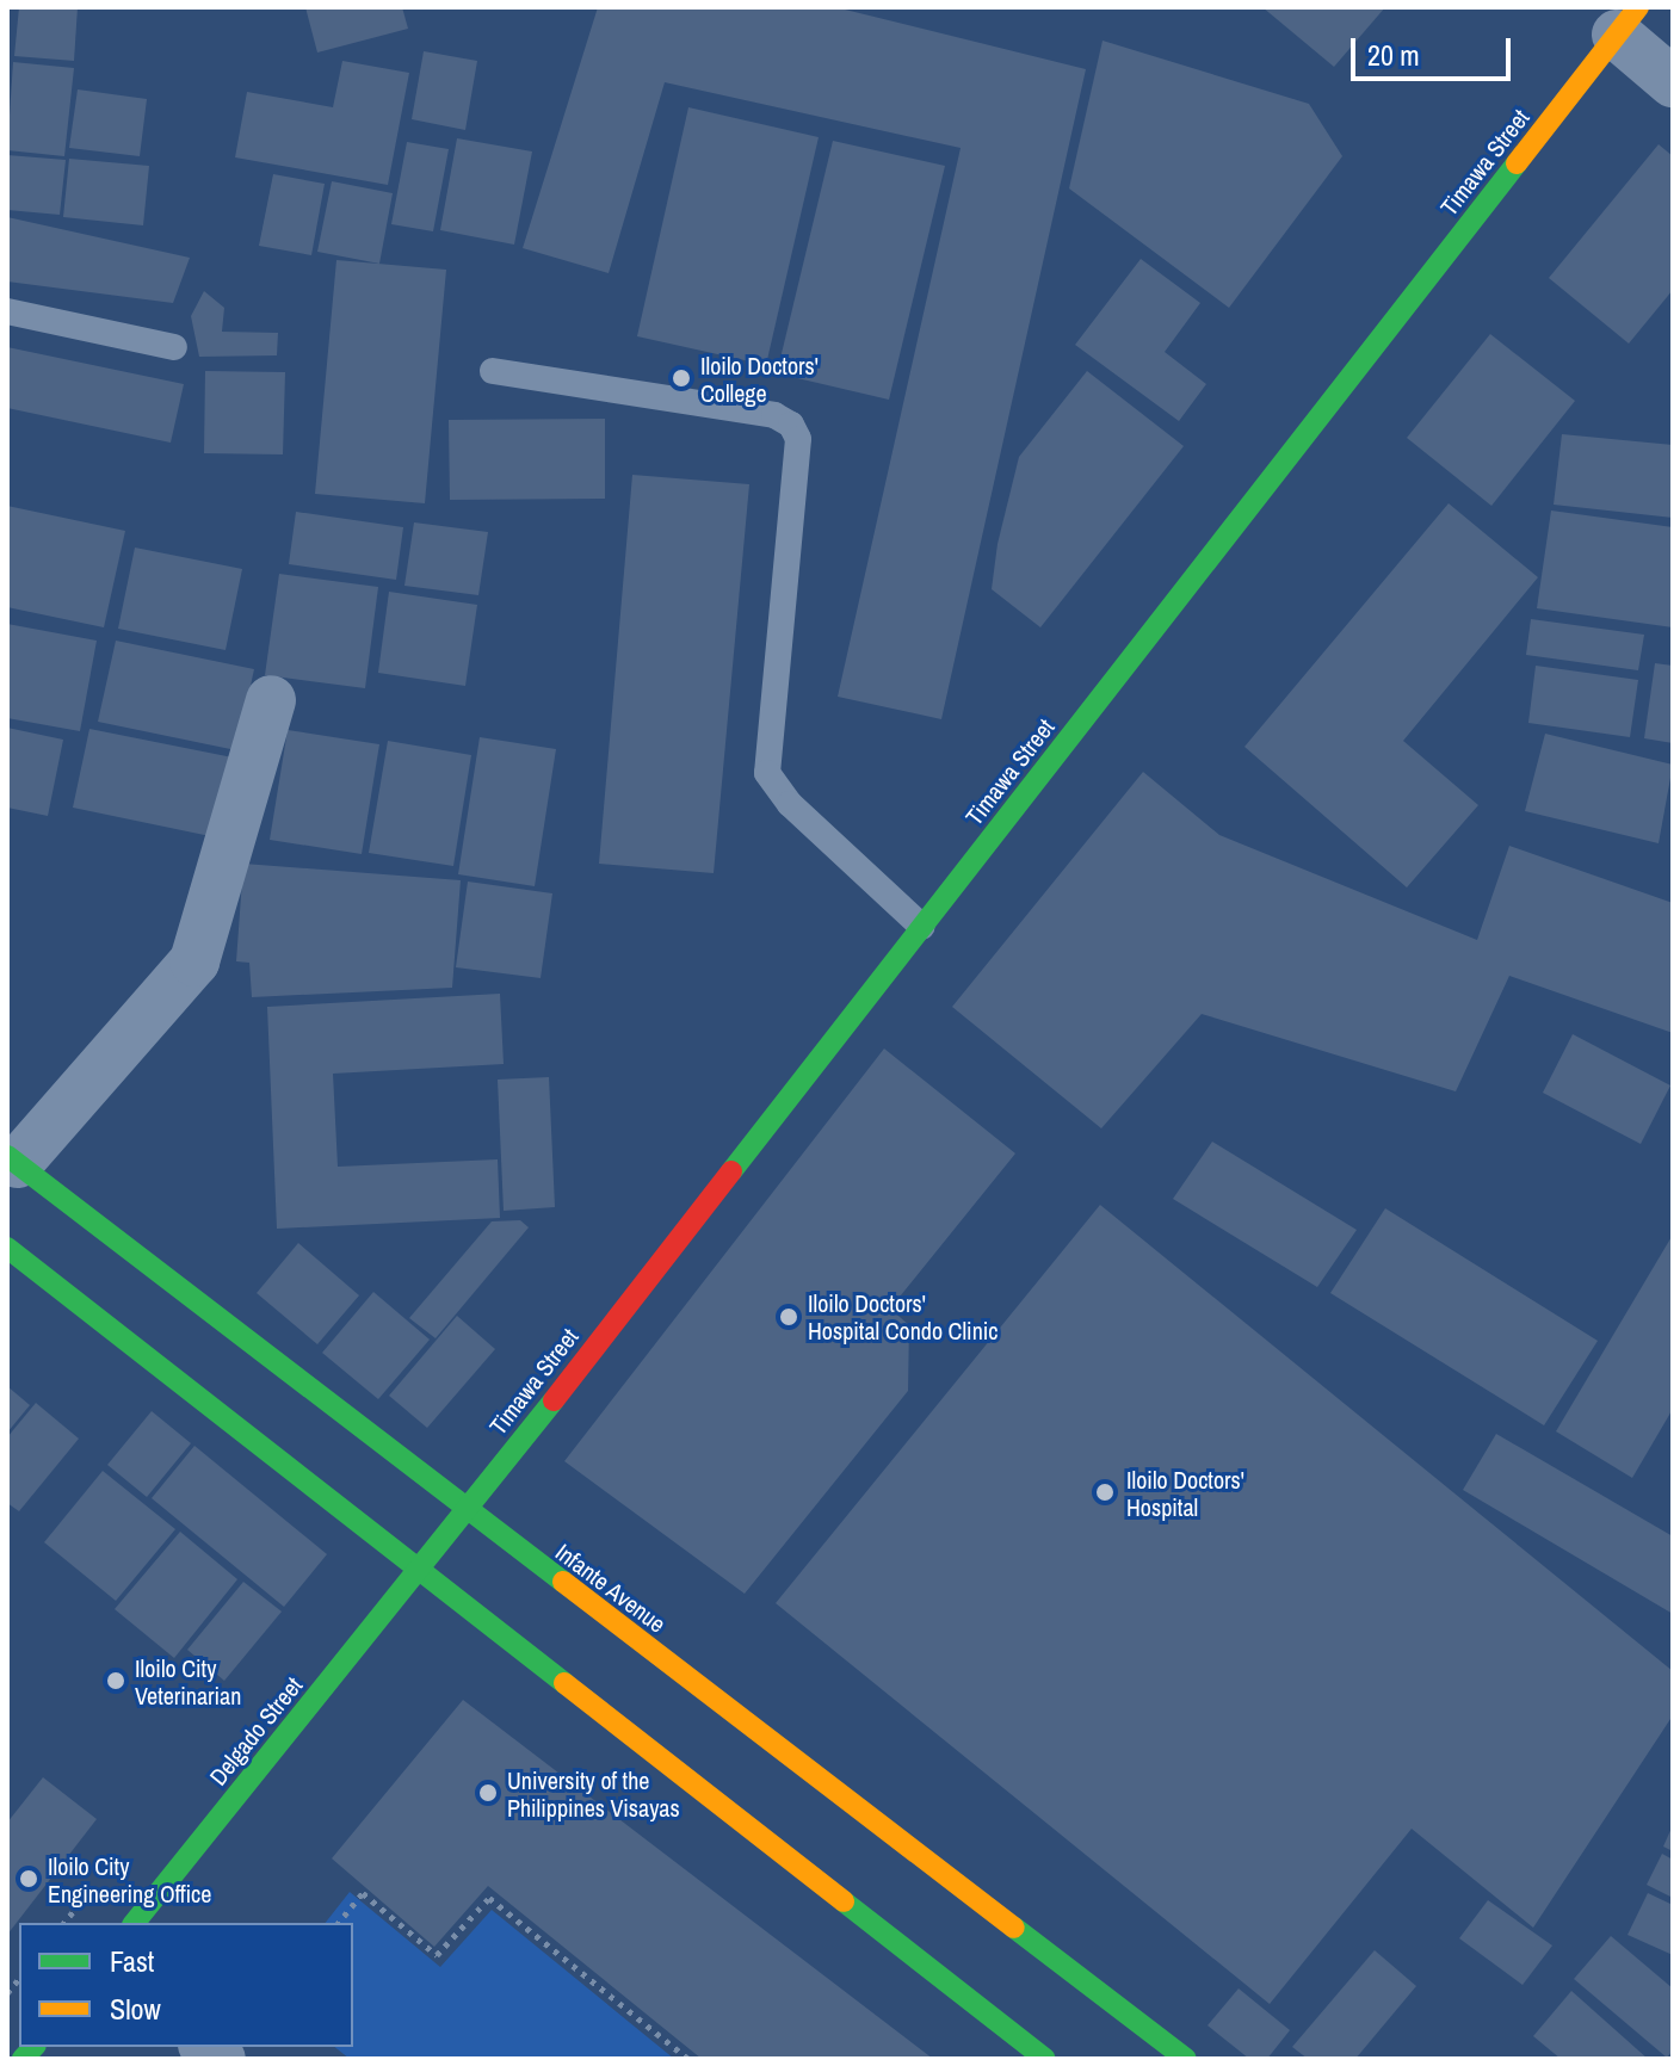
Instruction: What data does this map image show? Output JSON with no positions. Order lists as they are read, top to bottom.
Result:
{
  "streets": {
    "main road": ["Timawa Street", "Infante Avenue", "Delgado Street"]
  },
  "crossings": [
    ["Timawa Street", "Infante Avenue"],
    ["Timawa Street", "Delgado Street"]
  ],
  "places": [
    "Iloilo Doctors' College",
    "Iloilo Doctors' Hospital Condo Clinic",
    "Iloilo Doctors' Hospital",
    "Iloilo City Veterinarian",
    "University of the Philippines Visayas",
    "Iloilo City Engineering Office"
  ],
  "legend": ["Fast", "Slow"],
  "scale_bar": "20 m"
}
